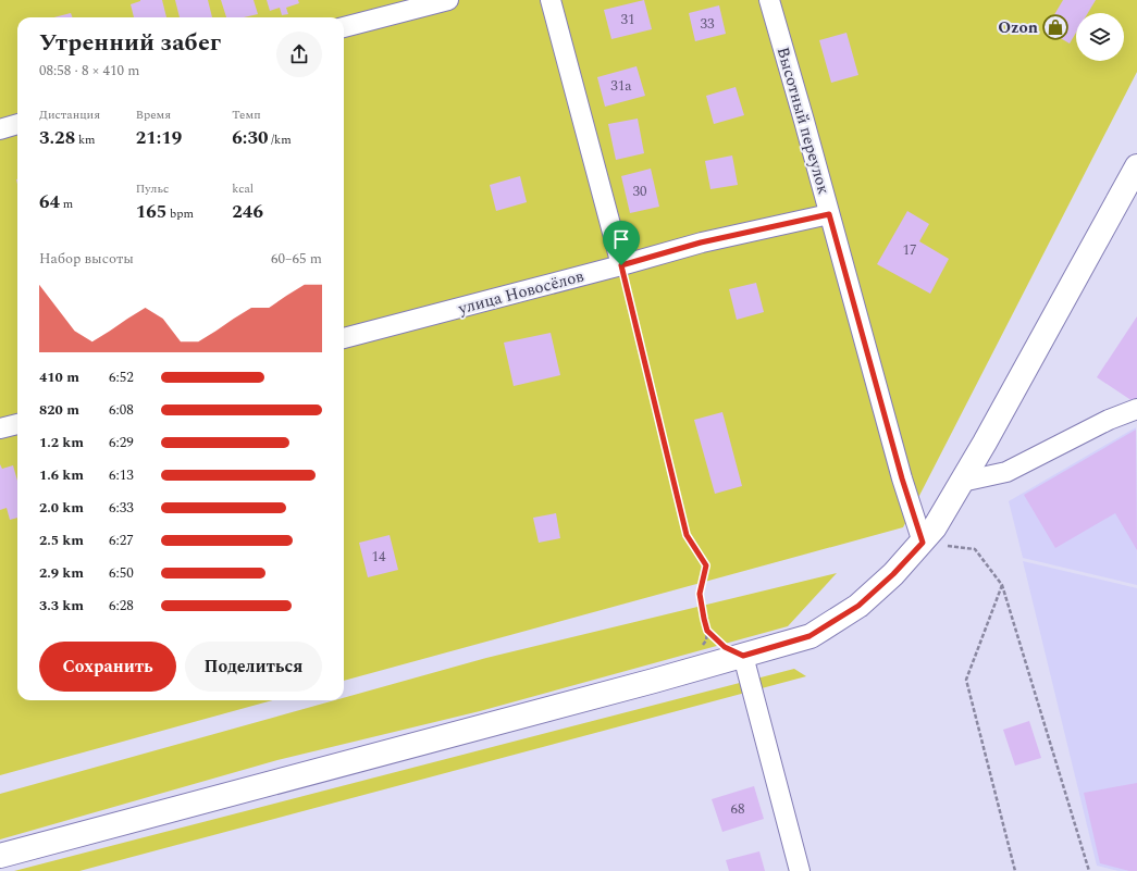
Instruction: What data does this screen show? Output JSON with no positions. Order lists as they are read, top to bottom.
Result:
{
  "streets": {
    "street": ["Высотный переулок", "улица Новосёлов"]
  },
  "crossings": [
    ["Высотный переулок", "улица Новосёлов"]
  ],
  "places": {
    "shop": ["Ozon"]
  },
  "house_numbers": [
    "31",
    "33",
    "31а",
    "30",
    "17",
    "14",
    "68"
  ],
  "page": {
    "heading": ["Утренний забег", "08:58 · 8 × 410 m"],
    "stats": [
      ["Дистанция", "3.28 km"],
      ["Время", "21:19"],
      ["Темп", "6:30 /km"],
      ["64 m"],
      ["Пульс", "165 bpm"],
      ["kcal", "246"]
    ],
    "chart": ["Набор высоты", "60–65 m"],
    "list": [
      {
        "name": "410 m",
        "note": "6:52"
      },
      {
        "name": "820 m",
        "note": "6:08"
      },
      {
        "name": "1.2 km",
        "note": "6:29"
      },
      {
        "name": "1.6 km",
        "note": "6:13"
      },
      {
        "name": "2.0 km",
        "note": "6:33"
      },
      {
        "name": "2.5 km",
        "note": "6:27"
      },
      {
        "name": "2.9 km",
        "note": "6:50"
      },
      {
        "name": "3.3 km",
        "note": "6:28"
      }
    ],
    "buttons": ["Сохранить", "Поделиться"]
  }
}
